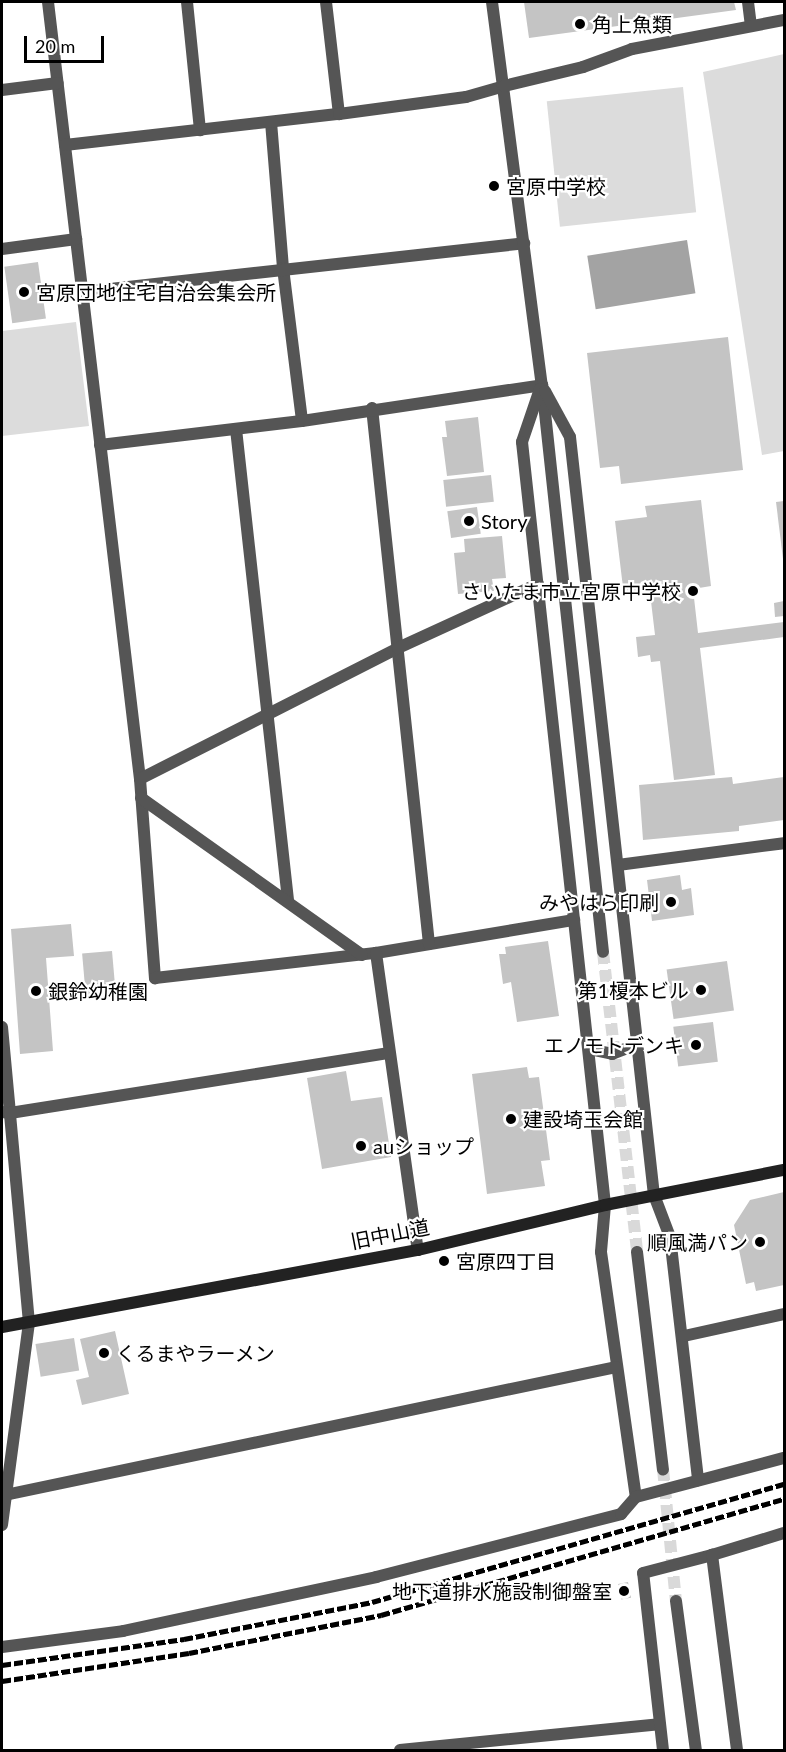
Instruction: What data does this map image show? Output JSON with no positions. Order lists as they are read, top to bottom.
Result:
{
  "streets": {
    "main road": ["旧中山道"]
  },
  "places": [
    "角上魚類",
    "宮原中学校",
    "宮原団地住宅自治会集会所",
    "Story",
    "さいたま市立宮原中学校",
    "みやはら印刷",
    "第1榎本ビル",
    "銀鈴幼稚園",
    "エノモトデンキ",
    "建設埼玉会館",
    "auショップ",
    "順風満パン",
    "宮原四丁目",
    "くるまやラーメン",
    "地下道排水施設制御盤室"
  ],
  "scale_bar": "20 m"
}
